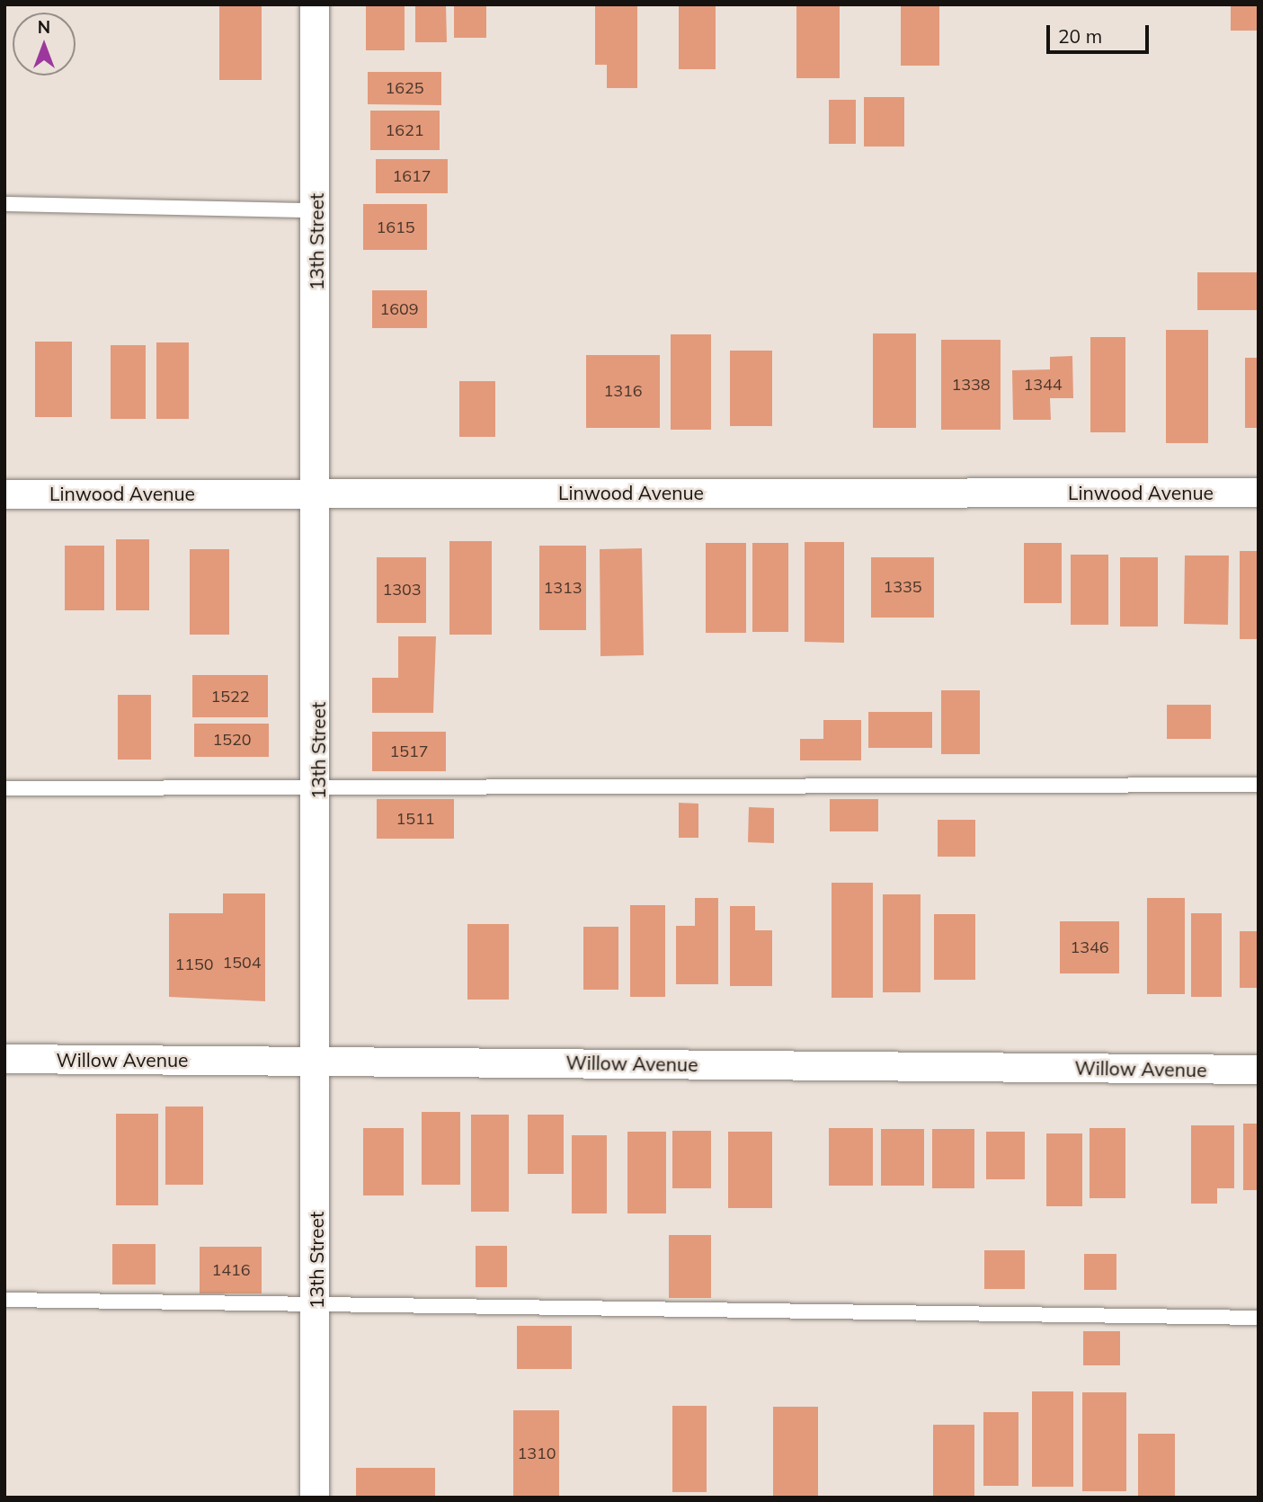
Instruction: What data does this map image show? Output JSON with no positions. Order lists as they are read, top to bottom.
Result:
{
  "streets": {
    "street": ["13th Street", "Linwood Avenue", "Willow Avenue"]
  },
  "crossings": [
    ["13th Street", "Linwood Avenue"],
    ["13th Street", "Willow Avenue"]
  ],
  "house_numbers": [
    "1625",
    "1621",
    "1617",
    "1615",
    "1609",
    "1338",
    "1344",
    "1316",
    "1335",
    "1313",
    "1303",
    "1522",
    "1520",
    "1517",
    "1511",
    "1346",
    "1504",
    "1150",
    "1416",
    "1310"
  ],
  "scale_bar": "20 m",
  "north": "top"
}
